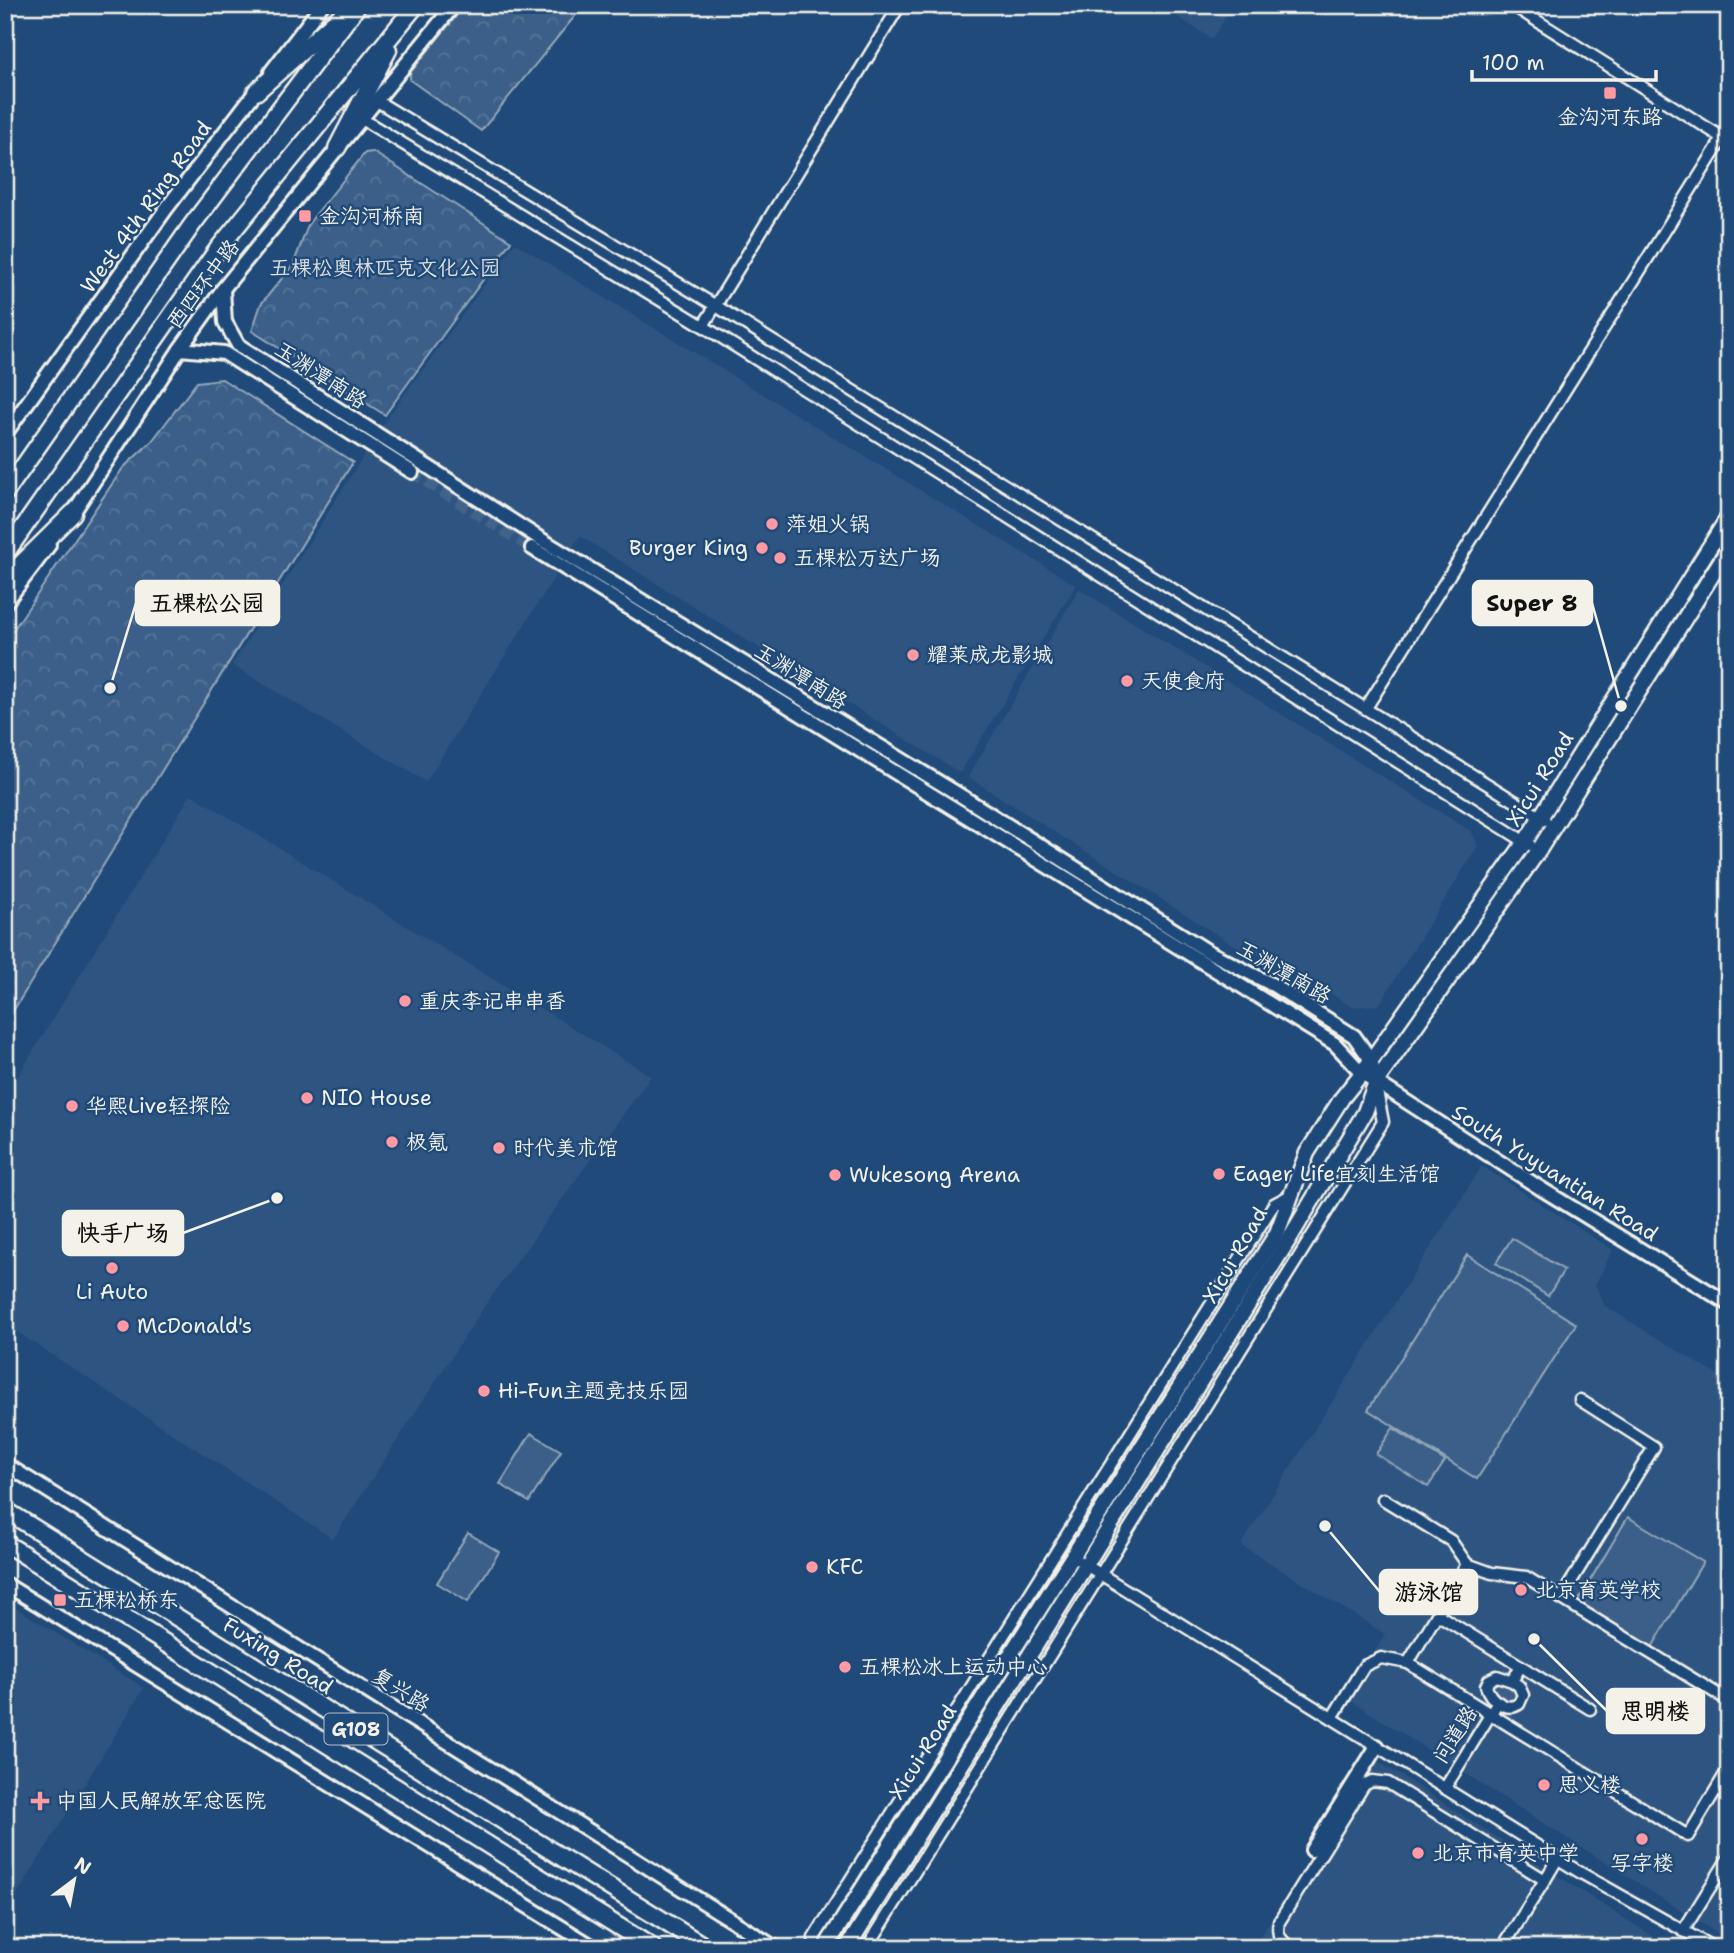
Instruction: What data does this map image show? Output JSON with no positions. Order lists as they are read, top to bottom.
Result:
{
  "streets": {
    "highway": ["西四环中路", "Fuxing Road", "G108"],
    "main road": ["Xicui Road"],
    "street": [
      "West 4th Ring Road",
      "玉渊潭南路",
      "South Yuyuantian Road",
      "复兴路",
      "问道路"
    ]
  },
  "crossings": [
    ["西四环中路", "玉渊潭南路"],
    ["玉渊潭南路", "Xicui Road"],
    ["玉渊潭南路", "South Yuyuantian Road"],
    ["Xicui Road", "South Yuyuantian Road"]
  ],
  "parks": ["五棵松奥林匹克文化公园"],
  "places": {
    "transit": ["金沟河东路", "金沟河桥南", "五棵松桥东"],
    "other": [
      "萍姐火锅",
      "Burger King",
      "五棵松万达广场",
      "耀莱成龙影城",
      "天使食府",
      "五棵松公园",
      "Super 8",
      "重庆李记串串香",
      "NIO House",
      "华熙Live轻探险",
      "极氪",
      "时代美术馆",
      "Eager Life宜刻生活馆",
      "Wukesong Arena",
      "快手广场",
      "Li Auto",
      "McDonald's",
      "Hi-Fun主题竞技乐园",
      "游泳馆",
      "KFC",
      "北京育英学校",
      "思明楼",
      "五棵松冰上运动中心",
      "思义楼",
      "写字楼",
      "北京市育英中学"
    ],
    "health": ["中国人民解放军总医院"]
  },
  "scale_bar": "100 m",
  "north": "top right"
}
